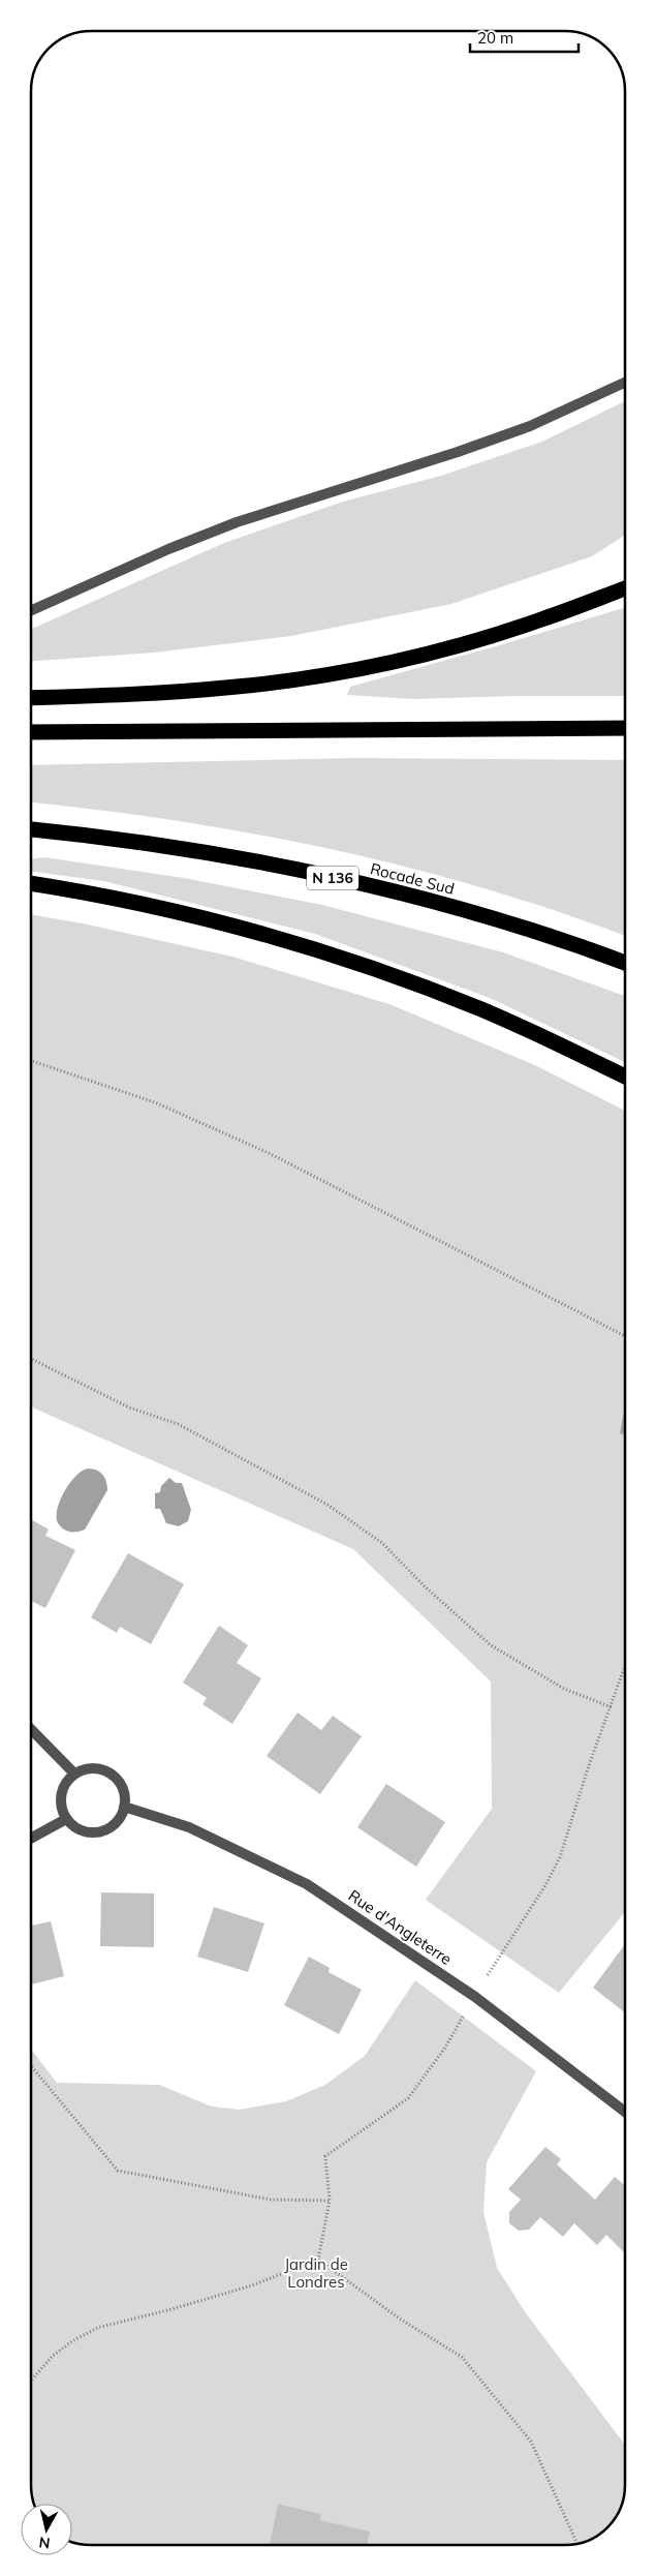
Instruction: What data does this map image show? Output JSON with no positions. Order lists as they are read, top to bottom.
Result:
{
  "streets": {
    "highway": ["N 136", "Rocade Sud"],
    "street": ["Rue d'Angleterre"]
  },
  "parks": ["Jardin de Londres"],
  "scale_bar": "20 m",
  "north": "bottom"
}
